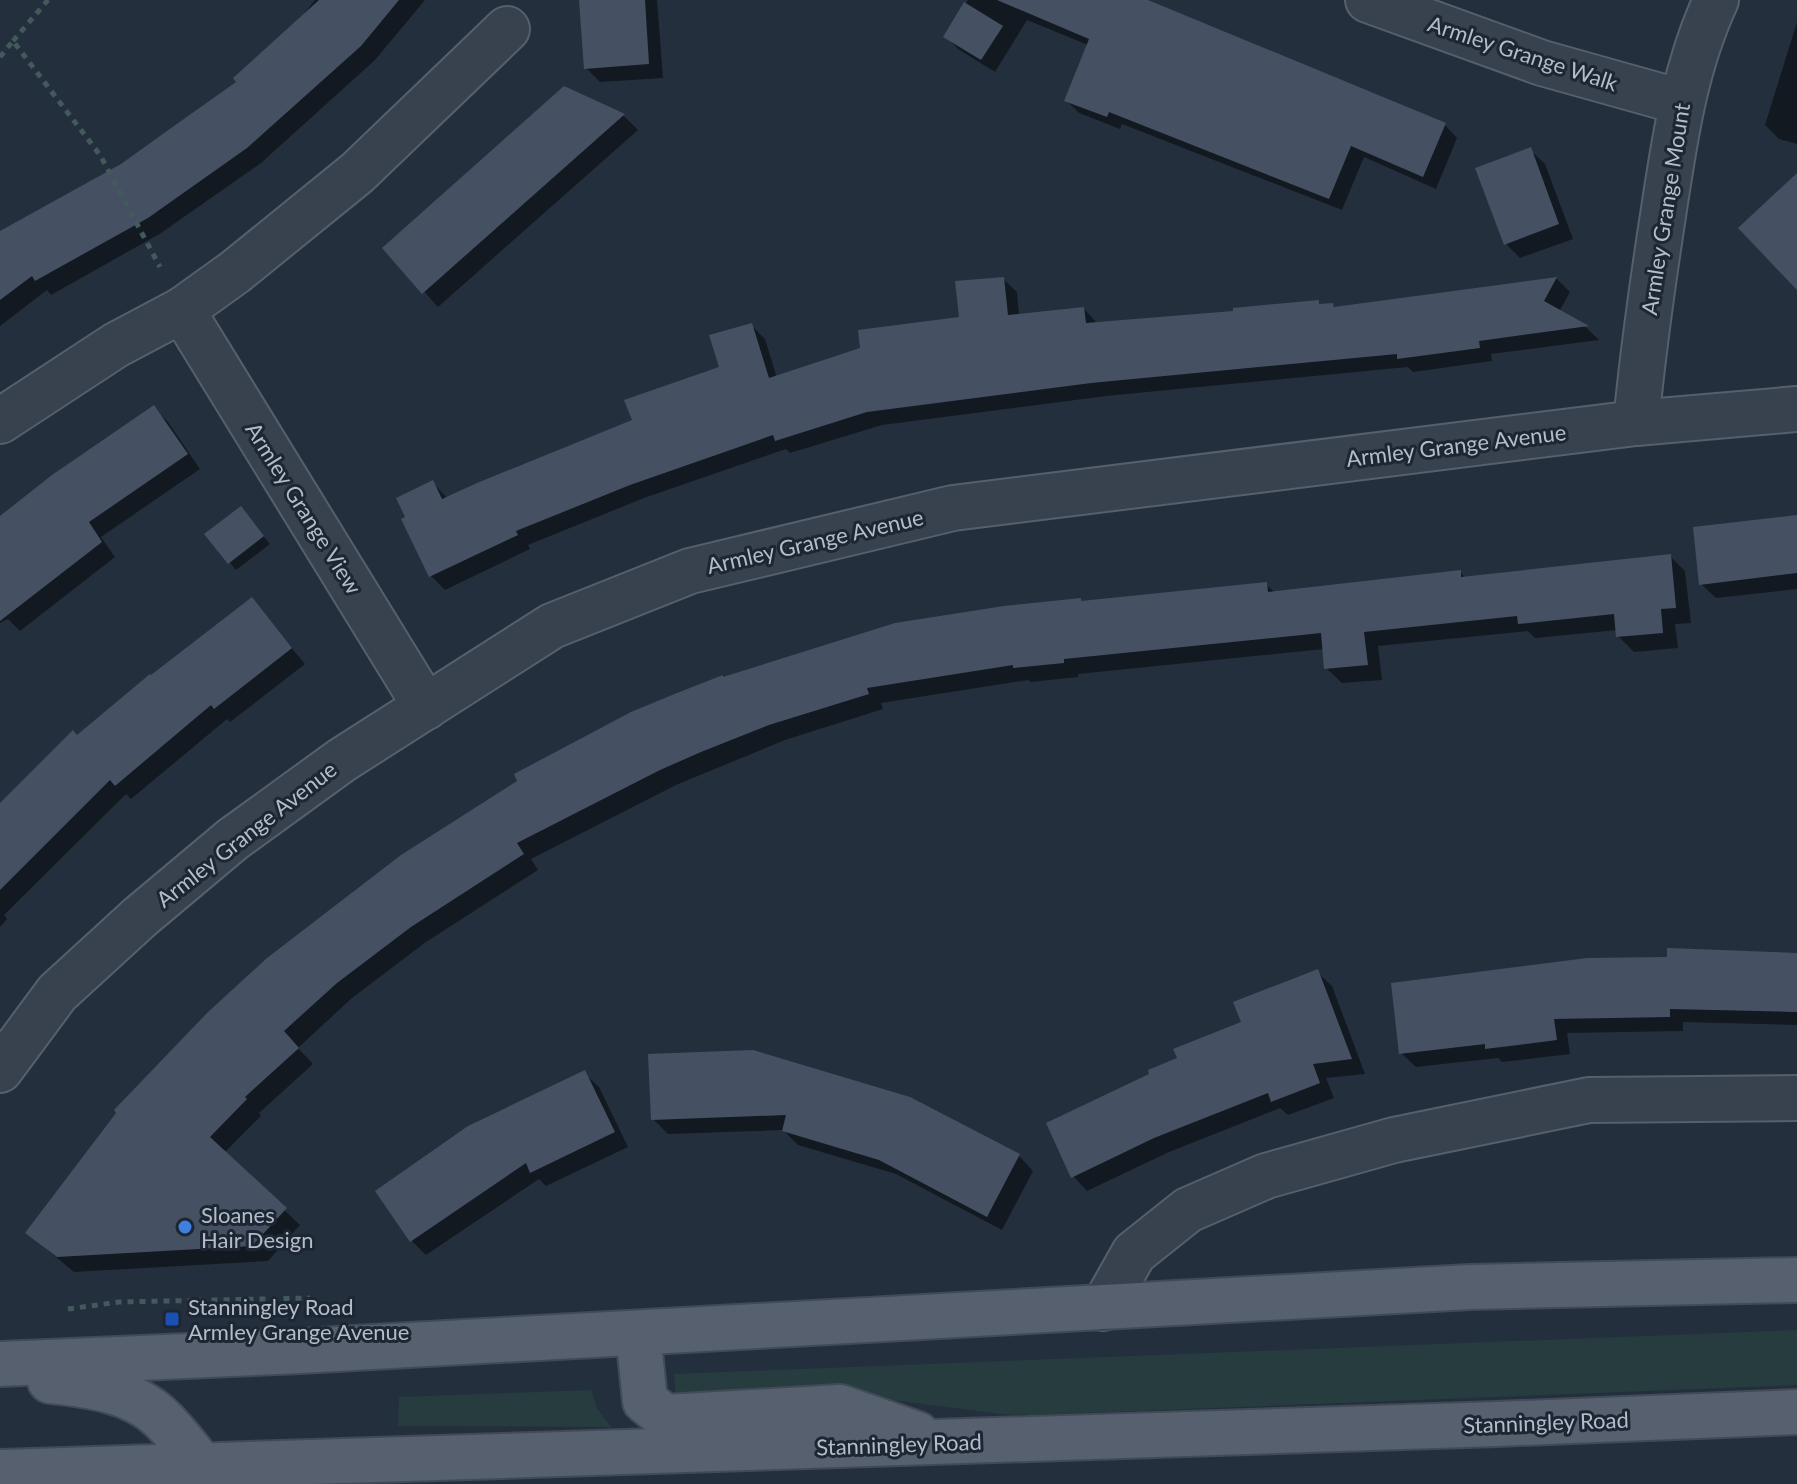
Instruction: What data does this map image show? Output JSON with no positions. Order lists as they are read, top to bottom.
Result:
{
  "streets": {
    "main road": ["Stanningley Road"],
    "street": [
      "Armley Grange Walk",
      "Armley Grange Mount",
      "Armley Grange Avenue",
      "Armley Grange View"
    ]
  },
  "crossings": [
    ["Armley Grange Walk", "Armley Grange Mount"],
    ["Armley Grange Mount", "Armley Grange Avenue"],
    ["Armley Grange Avenue", "Armley Grange View"]
  ],
  "places": {
    "other": ["Sloanes Hair Design"],
    "transit": ["Stanningley Road Armley Grange Avenue"]
  }
}
